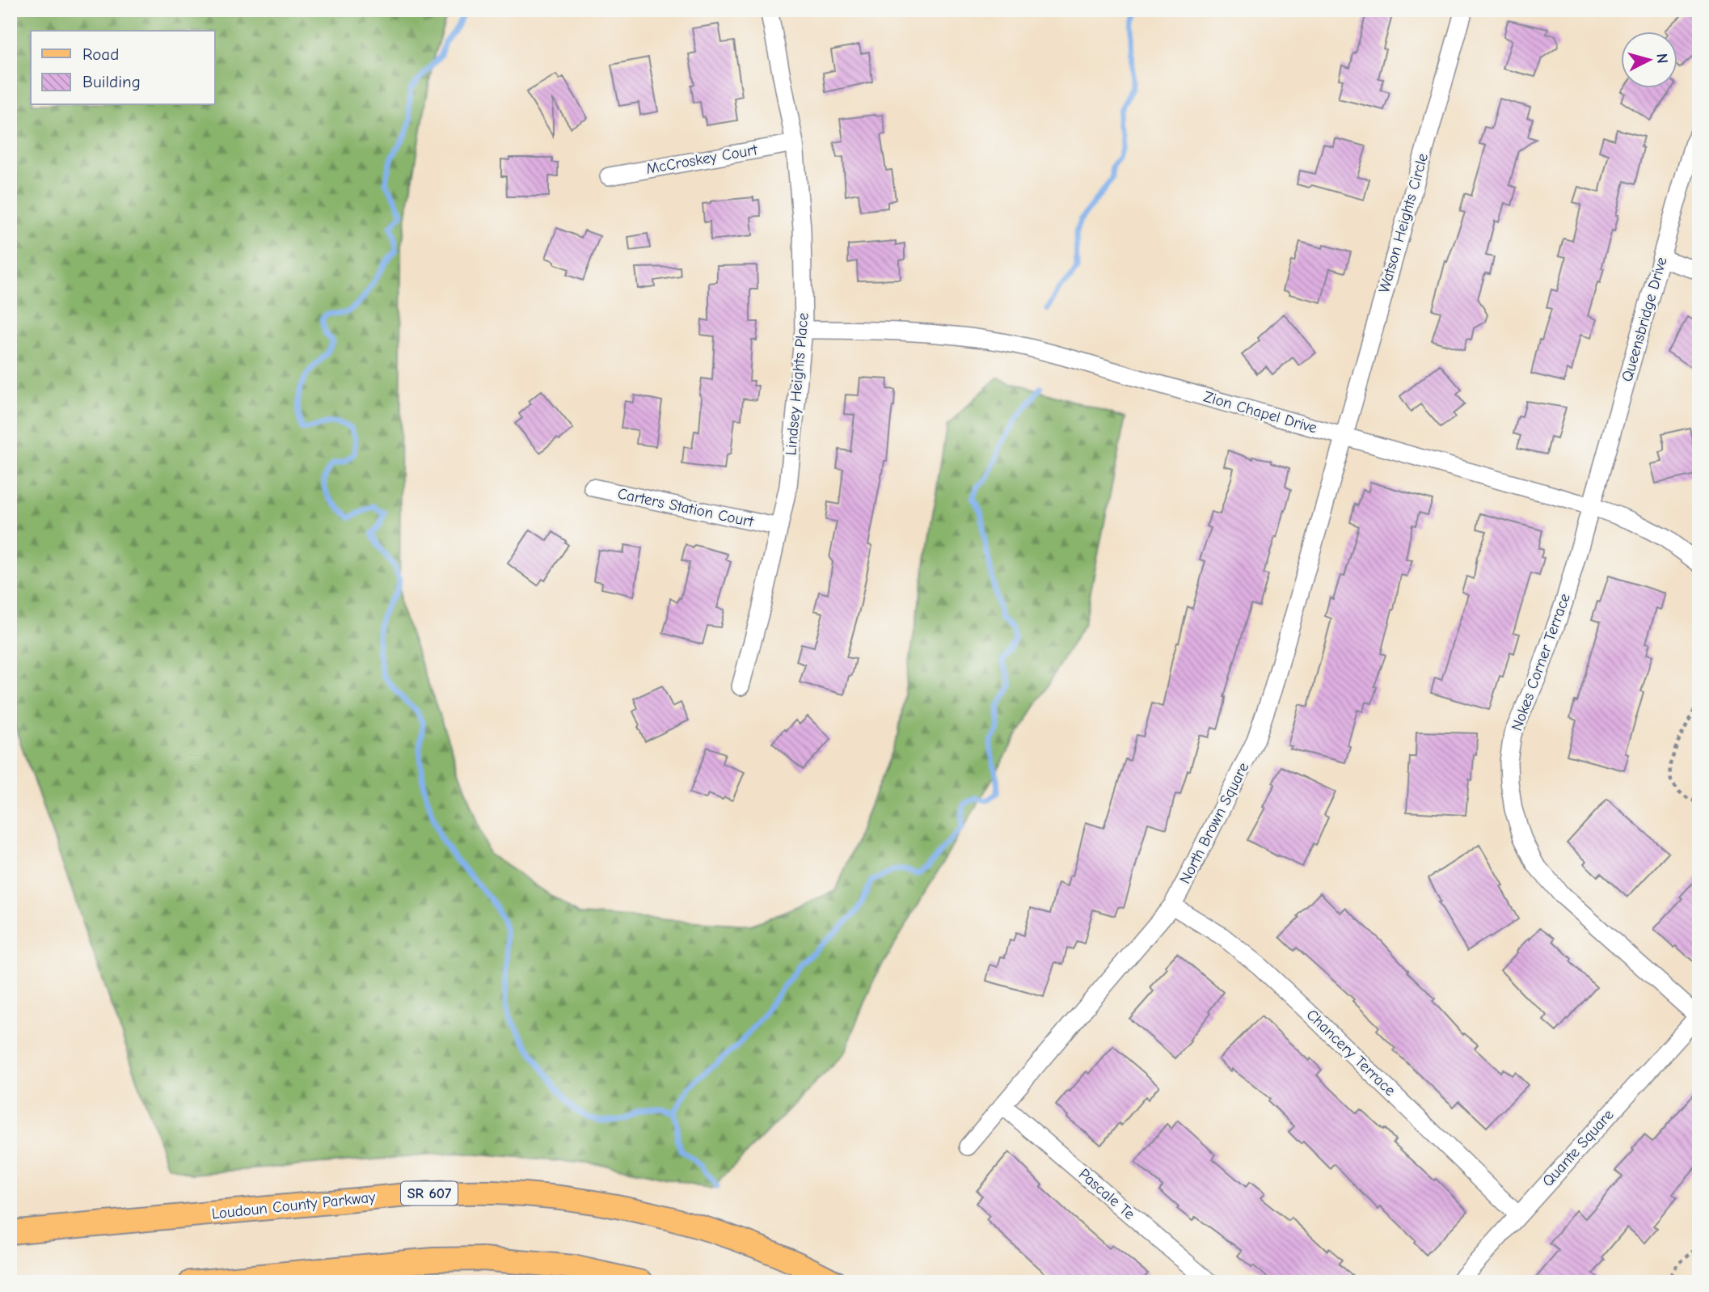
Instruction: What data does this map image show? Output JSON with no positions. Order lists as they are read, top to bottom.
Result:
{
  "streets": {
    "main road": ["SR 607", "Loudoun County Parkway"],
    "street": [
      "McCroskey Court",
      "Watson Heights Circle",
      "Queensbridge Drive",
      "Lindsey Heights Place",
      "Zion Chapel Drive",
      "Carters Station Court",
      "Nokes Corner Terrace",
      "North Brown Square",
      "Chancery Terrace",
      "Quante Square",
      "Pascale Te"
    ]
  },
  "crossings": [
    ["McCroskey Court", "Lindsey Heights Place"],
    ["Watson Heights Circle", "Zion Chapel Drive"],
    ["Watson Heights Circle", "North Brown Square"],
    ["Queensbridge Drive", "Zion Chapel Drive"],
    ["Queensbridge Drive", "Nokes Corner Terrace"],
    ["Lindsey Heights Place", "Zion Chapel Drive"],
    ["Lindsey Heights Place", "Carters Station Court"],
    ["Zion Chapel Drive", "Nokes Corner Terrace"],
    ["Zion Chapel Drive", "North Brown Square"],
    ["Nokes Corner Terrace", "Quante Square"],
    ["North Brown Square", "Chancery Terrace"],
    ["North Brown Square", "Pascale Te"],
    ["Chancery Terrace", "Quante Square"]
  ],
  "legend": ["Road", "Building"],
  "north": "right"
}
